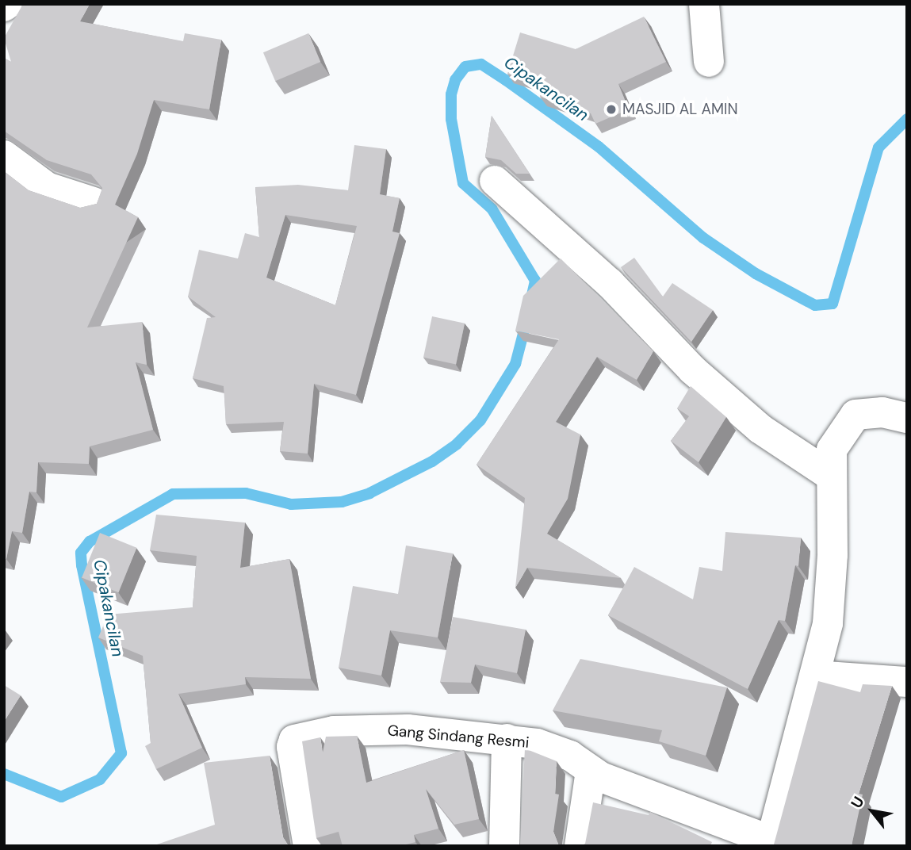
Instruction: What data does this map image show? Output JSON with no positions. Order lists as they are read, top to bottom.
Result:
{
  "streets": {
    "street": ["Gang Sindang Resmi"]
  },
  "water": ["Cipakancilan"],
  "places": ["MASJID AL AMIN"],
  "north": "top left"
}
